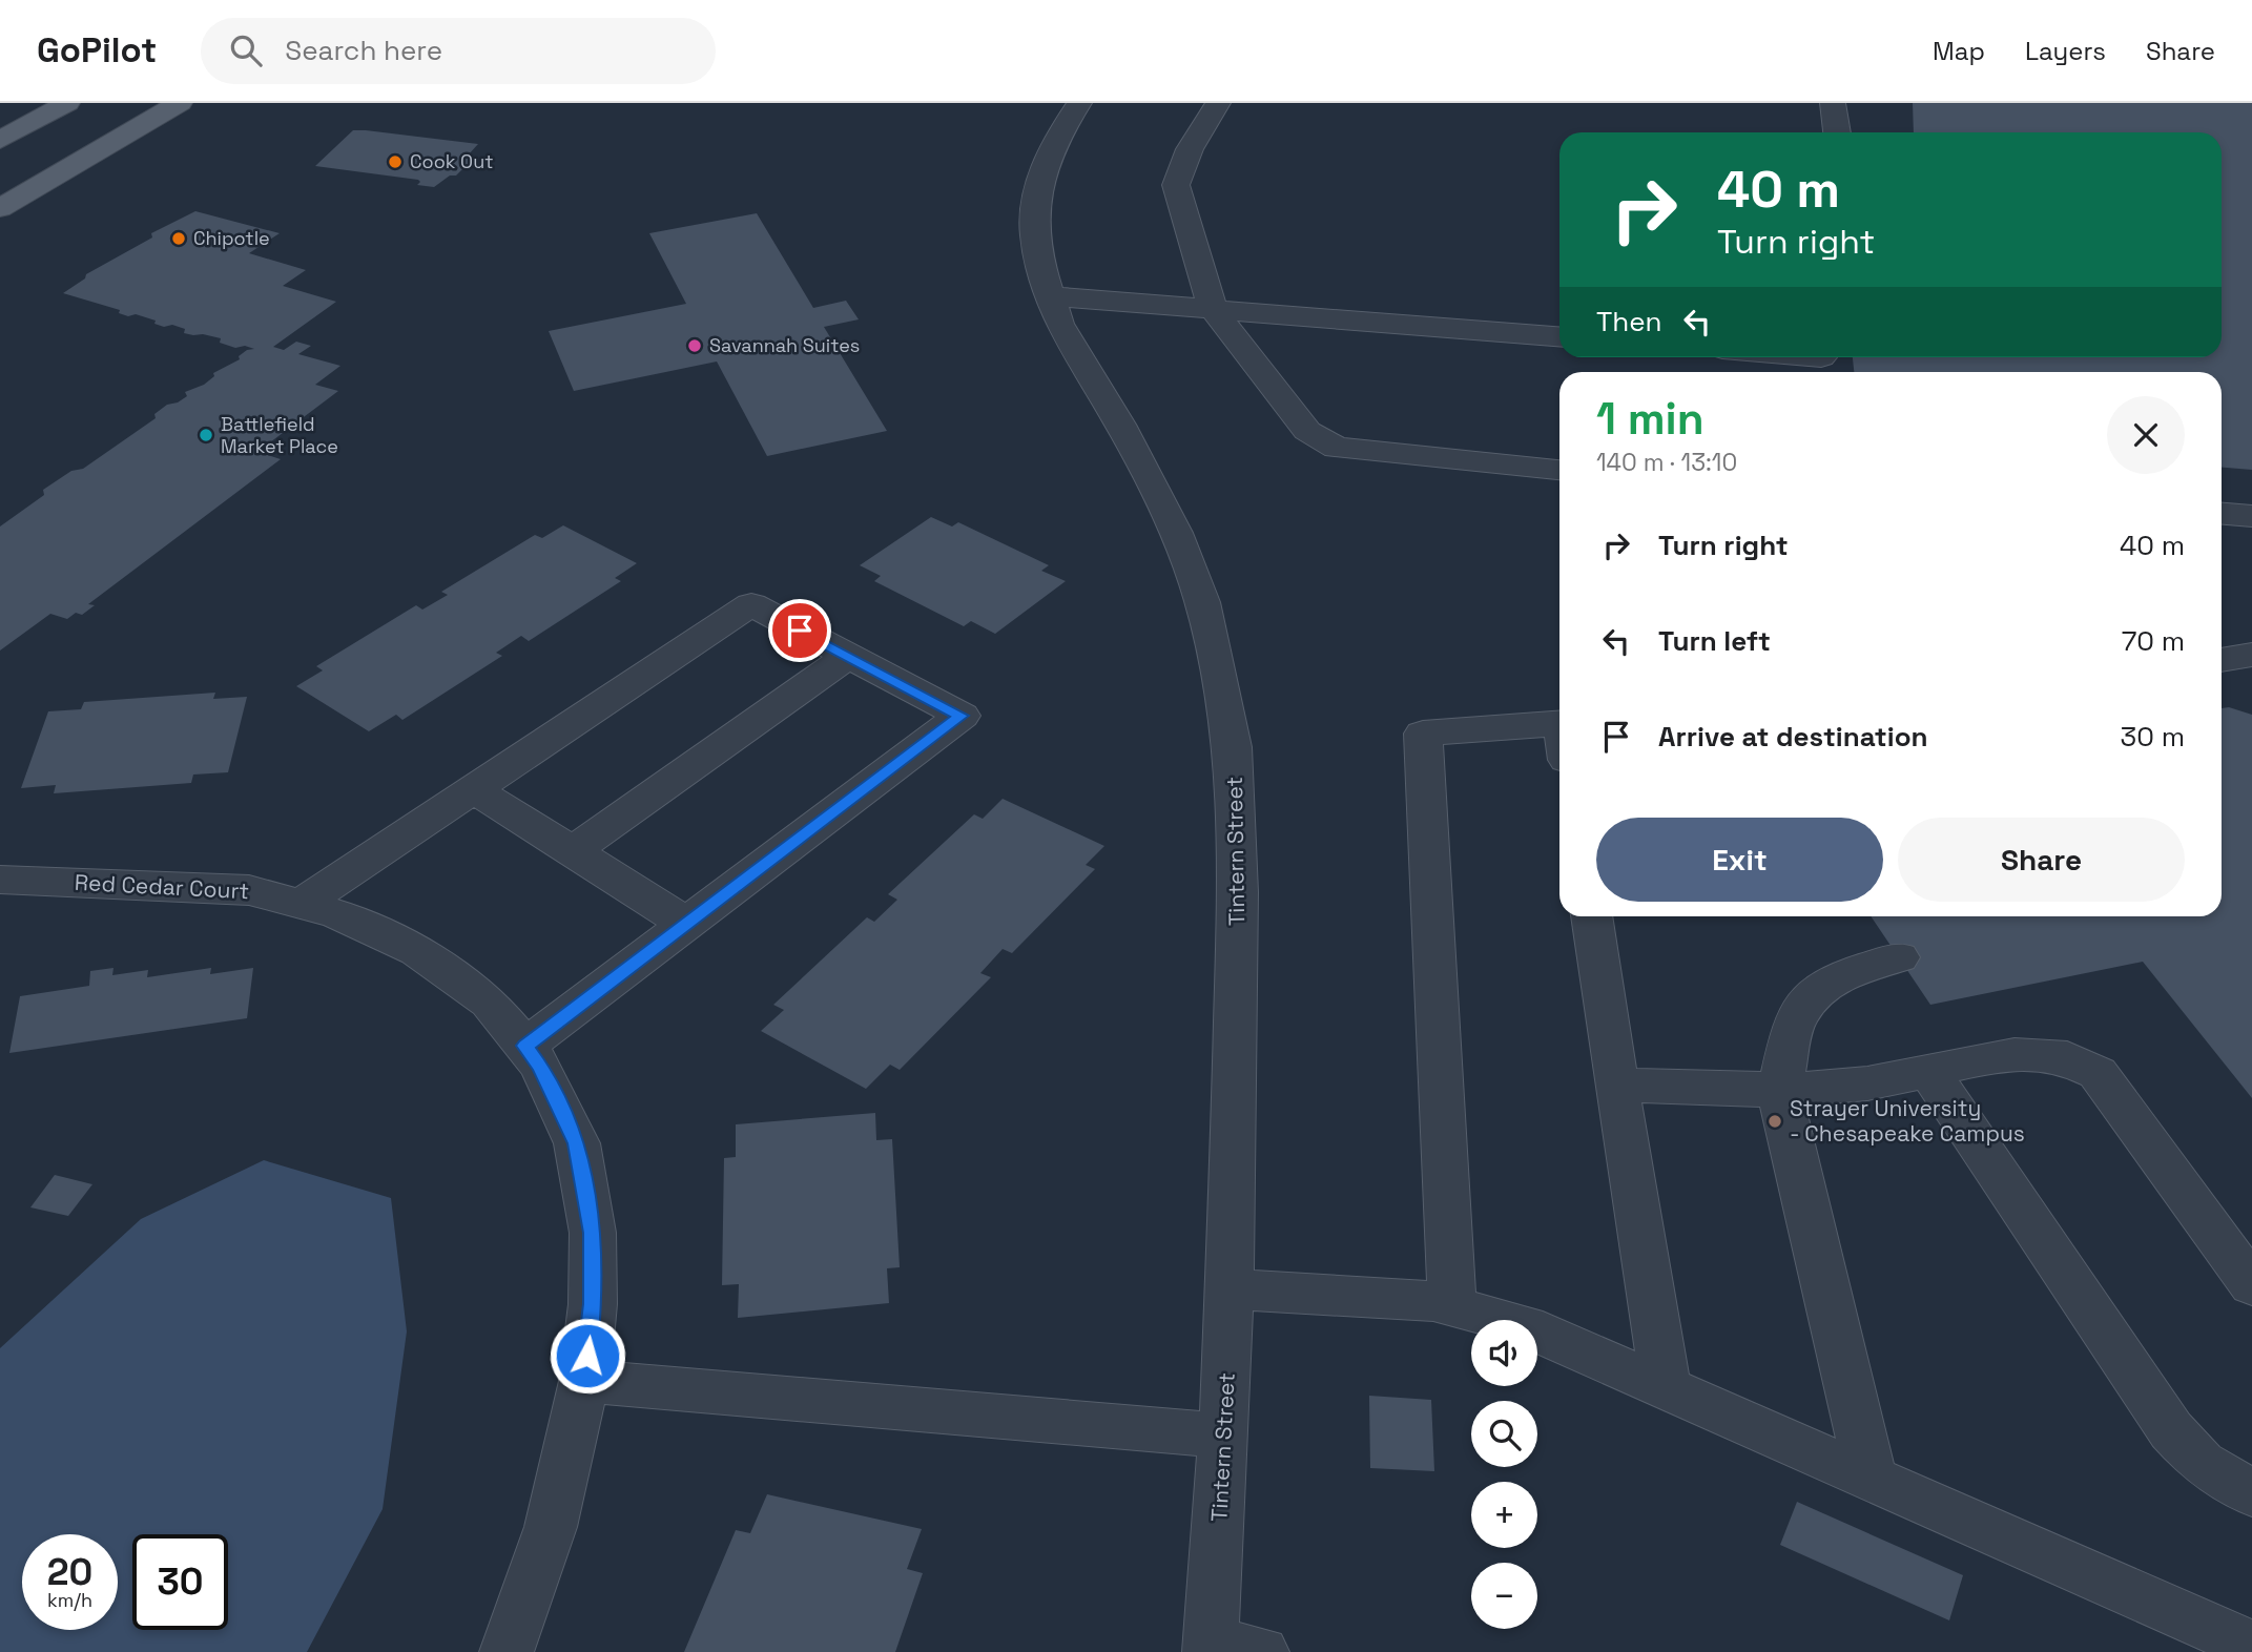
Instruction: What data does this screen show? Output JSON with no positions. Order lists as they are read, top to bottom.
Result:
{
  "streets": {
    "street": ["Tintern Street", "Red Cedar Court"]
  },
  "places": [
    "Cook Out",
    "Chipotle",
    "Savannah Suites",
    "Battlefield Market Place",
    "Strayer University - Chesapeake Campus"
  ],
  "page": {
    "header": "GoPilot",
    "search": "Search here",
    "nav": ["Map", "Layers", "Share"],
    "turn": ["40 m", "Turn right"],
    "then": "Then",
    "heading": ["1 min", "140 m · 13:10"],
    "list": [
      {
        "name": "Turn right",
        "value": "40 m"
      },
      {
        "name": "Turn left",
        "value": "70 m"
      },
      {
        "name": "Arrive at destination",
        "value": "30 m"
      }
    ],
    "buttons": ["Exit", "Share"],
    "map_buttons": ["+", "−"],
    "speed": "20 km/h",
    "limit": "30"
  }
}
